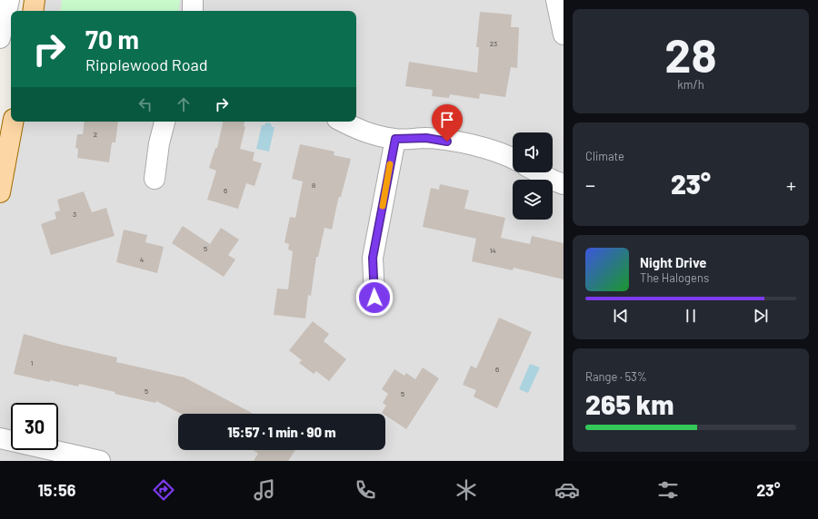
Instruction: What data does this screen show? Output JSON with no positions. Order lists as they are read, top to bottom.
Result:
{
  "house_numbers": [
    "23",
    "2",
    "8",
    "6",
    "3",
    "5",
    "14",
    "4",
    "1",
    "6",
    "5",
    "5"
  ],
  "page": {
    "tile": [
      ["28", "km/h"],
      "Climate",
      ["Range · 53%", "265 km"]
    ],
    "turn": ["70 m", "Ripplewood Road"],
    "heat": ["−", "23°", "+"],
    "song": ["Night Drive", "The Halogens"],
    "limit": "30",
    "trip": "15:57 · 1 min · 90 m",
    "tabs": ["15:56", "23°"]
  }
}
